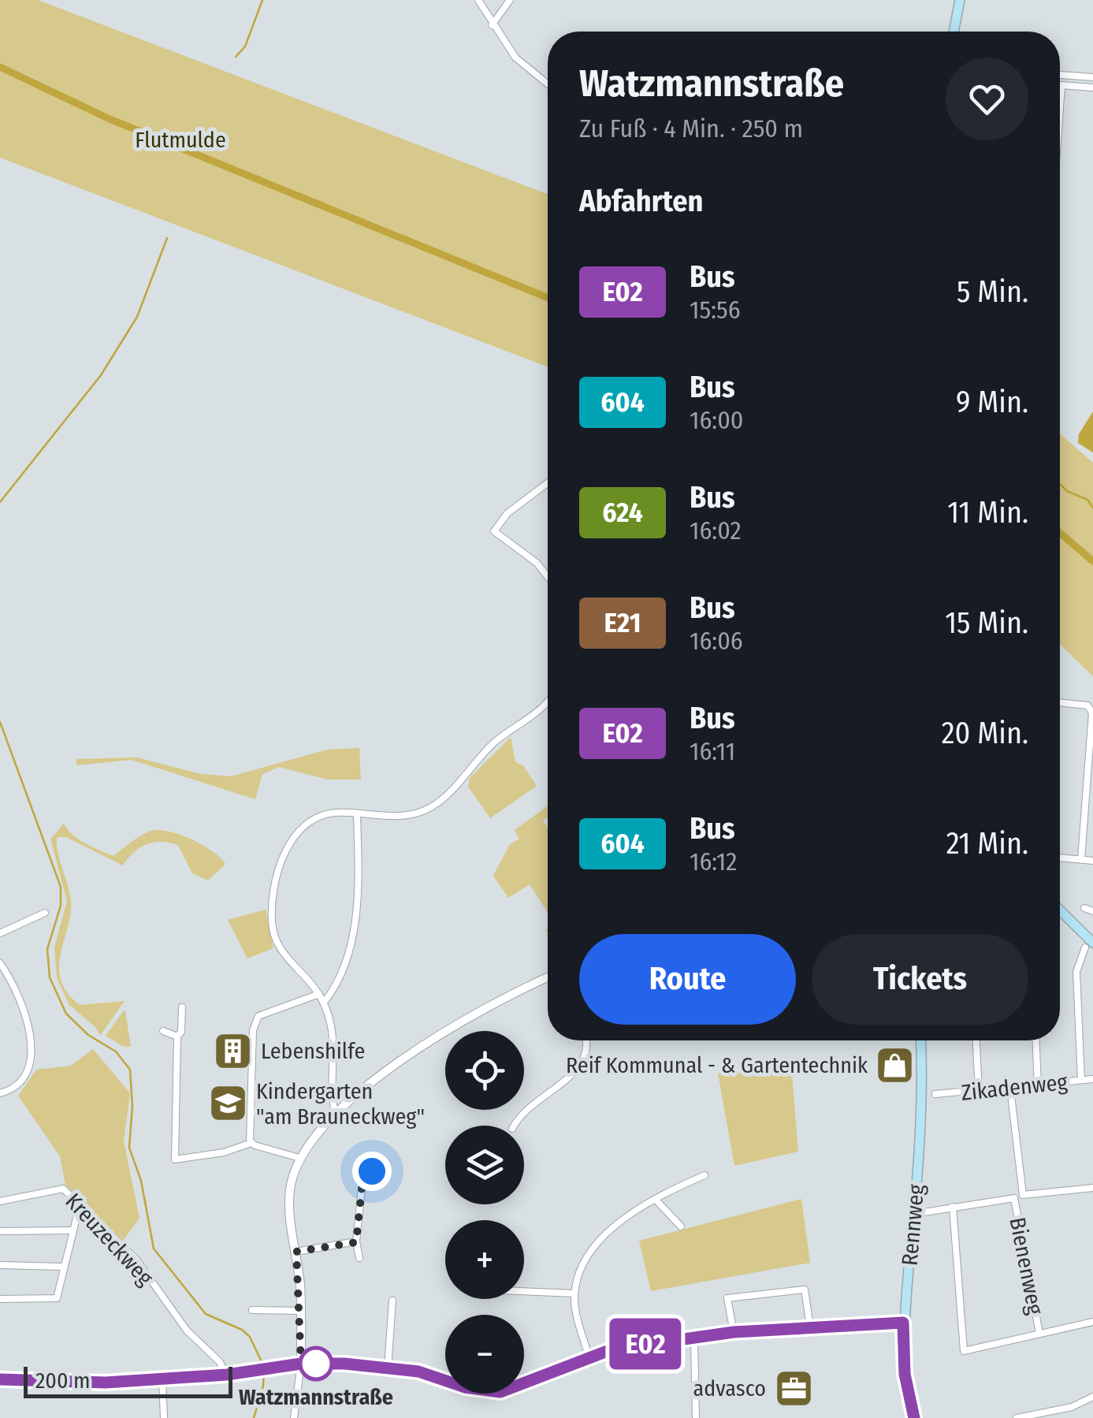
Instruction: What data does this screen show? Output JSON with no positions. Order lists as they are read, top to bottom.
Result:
{
  "streets": {
    "main road": ["Rennweg"],
    "street": ["Zikadenweg", "Kreuzeckweg", "Bienenweg"]
  },
  "parks": ["Flutmulde"],
  "places": {
    "building": ["Lebenshilfe"],
    "shop": ["Reif Kommunal - & Gartentechnik"],
    "school or university": ["Kindergarten \"am Brauneckweg\""],
    "other": ["Watzmannstraße"],
    "office": ["advasco"]
  },
  "lines": ["bus line E02"],
  "scale_bar": "200 m",
  "page": {
    "on_map": "E02",
    "heading": [
      ["Watzmannstraße", "Zu Fuß · 4 Min. · 250 m"],
      "Abfahrten"
    ],
    "list": [
      {
        "mark": "E02",
        "name": "Bus",
        "note": "15:56",
        "value": "5 Min."
      },
      {
        "mark": "604",
        "name": "Bus",
        "note": "16:00",
        "value": "9 Min."
      },
      {
        "mark": "624",
        "name": "Bus",
        "note": "16:02",
        "value": "11 Min."
      },
      {
        "mark": "E21",
        "name": "Bus",
        "note": "16:06",
        "value": "15 Min."
      },
      {
        "mark": "E02",
        "name": "Bus",
        "note": "16:11",
        "value": "20 Min."
      },
      {
        "mark": "604",
        "name": "Bus",
        "note": "16:12",
        "value": "21 Min."
      }
    ],
    "buttons": ["Route", "Tickets"],
    "map_buttons": ["+", "−"],
    "scale": "200 m"
  }
}
